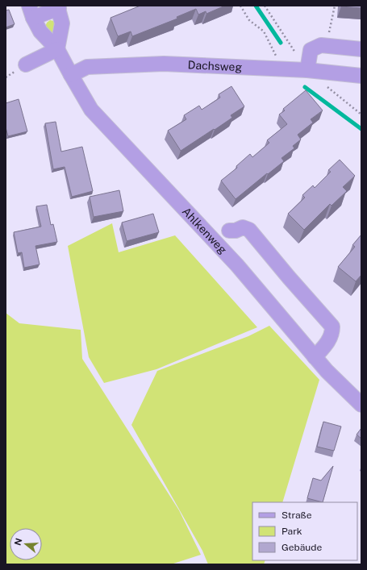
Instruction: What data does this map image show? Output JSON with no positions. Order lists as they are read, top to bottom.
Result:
{
  "streets": {
    "street": ["Dachsweg", "Ahlkenweg"]
  },
  "crossings": [
    ["Dachsweg", "Ahlkenweg"]
  ],
  "legend": ["Straße", "Park", "Gebäude"],
  "north": "left"
}
